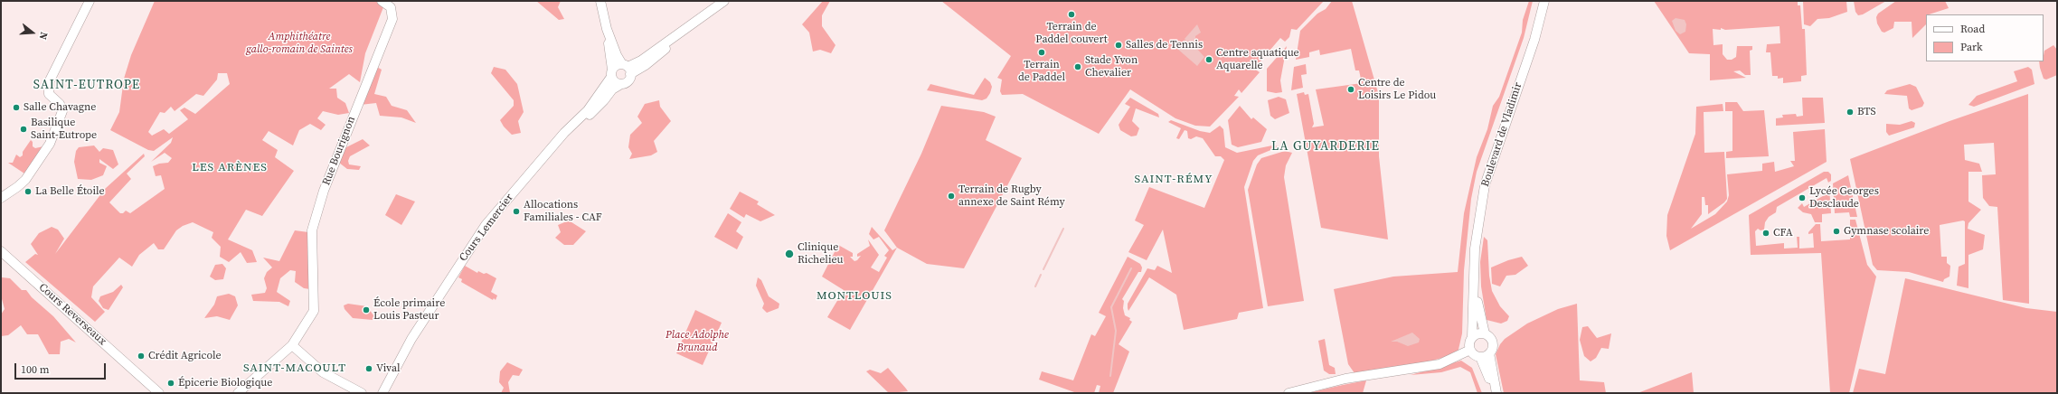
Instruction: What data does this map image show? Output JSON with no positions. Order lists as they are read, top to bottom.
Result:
{
  "streets": {
    "main road": [
      "Boulevard de Vladimir",
      "Rue Bourignon",
      "Cours Lemercier",
      "Cours Reverseaux"
    ]
  },
  "districts": [
    "SAINT-EUTROPE",
    "LA GUYARDERIE",
    "LES ARÈNES",
    "SAINT-RÉMY",
    "MONTLOUIS",
    "SAINT-MACOULT"
  ],
  "parks": ["Amphithéatre gallo-romain de Saintes", "Place Adolphe Brunaud"],
  "places": [
    "Terrain de Paddel couvert",
    "Salles de Tennis",
    "Terrain de Paddel",
    "Centre aquatique Aquarelle",
    "Stade Yvon Chevalier",
    "Centre de Loisirs Le Pidou",
    "Salle Chavagne",
    "BTS",
    "Basilique Saint-Eutrope",
    "La Belle Étoile",
    "Terrain de Rugby annexe de Saint Rémy",
    "Lycée Georges Desclaude",
    "Allocations Familiales - CAF",
    "Gymnase scolaire",
    "CFA",
    "Clinique Richelieu",
    "École primaire Louis Pasteur",
    "Crédit Agricole",
    "Vival",
    "Épicerie Biologique"
  ],
  "legend": ["Road", "Park"],
  "scale_bar": "100 m",
  "north": "right"
}
